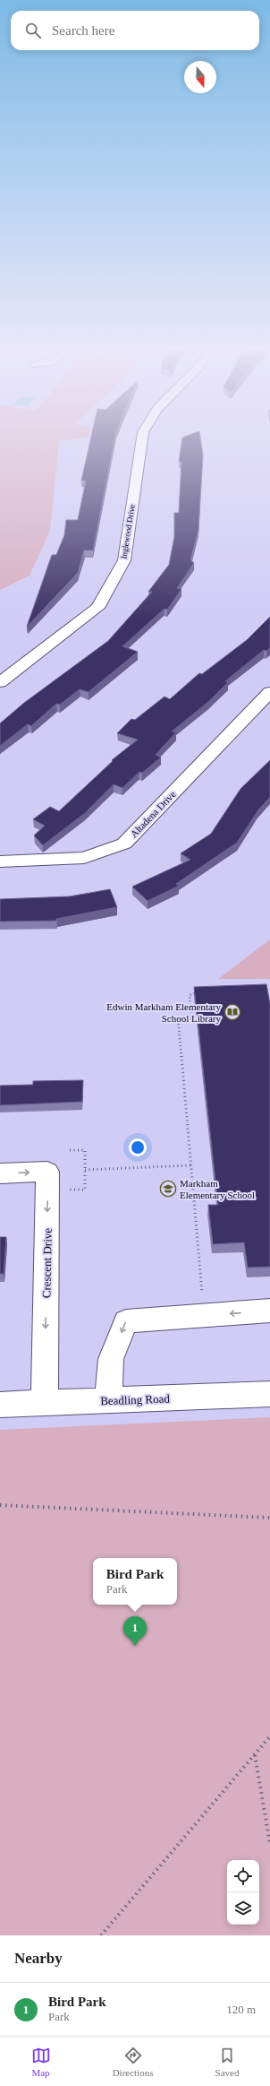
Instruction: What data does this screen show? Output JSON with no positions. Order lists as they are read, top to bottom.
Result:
{
  "streets": {
    "street": [
      "Inglewood Drive",
      "Altadena Drive",
      "Crescent Drive",
      "Beadling Road"
    ]
  },
  "crossings": [
    ["Crescent Drive", "Beadling Road"]
  ],
  "one_way": ["Crescent Drive"],
  "places": {
    "library": ["Edwin Markham Elementary School Library"],
    "school or university": ["Markham Elementary School"]
  },
  "north": "bottom",
  "page": {
    "search": "Search here",
    "popup": ["Bird Park", "Park"],
    "pins": "1",
    "heading": "Nearby",
    "list": [
      {
        "mark": "1",
        "name": "Bird Park",
        "note": "Park",
        "value": "120 m"
      }
    ],
    "nav": ["Map", "Directions", "Saved"]
  }
}
